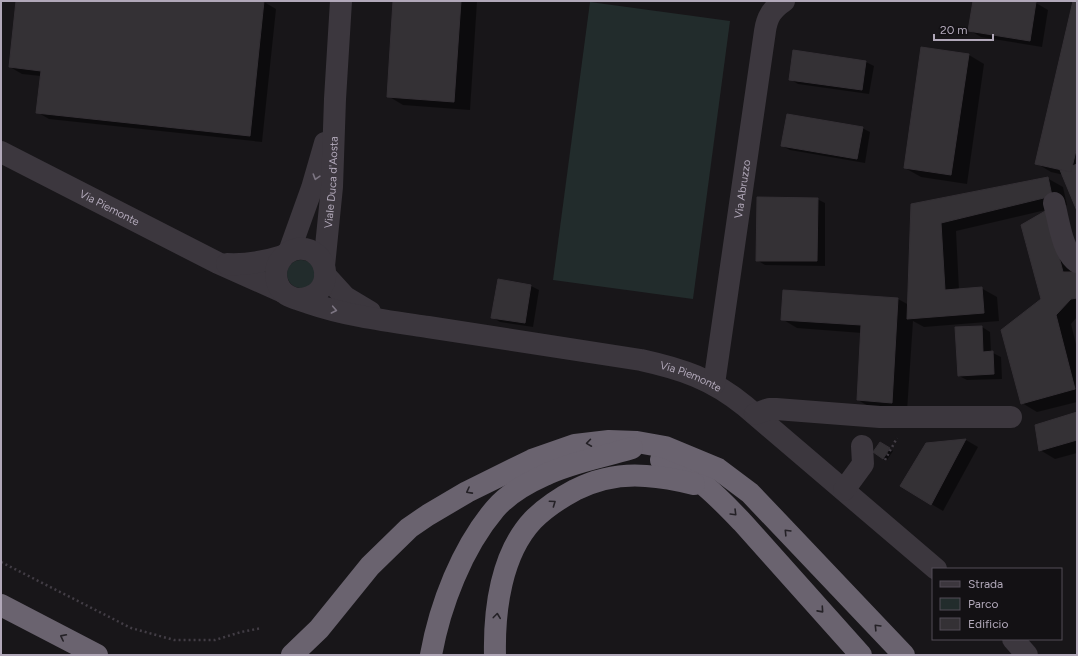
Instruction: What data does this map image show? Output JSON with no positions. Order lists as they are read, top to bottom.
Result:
{
  "streets": {
    "street": ["Viale Duca d'Aosta", "Via Abruzzo", "Via Piemonte"]
  },
  "crossings": [
    ["Viale Duca d'Aosta", "Via Piemonte"],
    ["Via Abruzzo", "Via Piemonte"]
  ],
  "legend": ["Strada", "Parco", "Edificio"],
  "scale_bar": "20 m"
}
